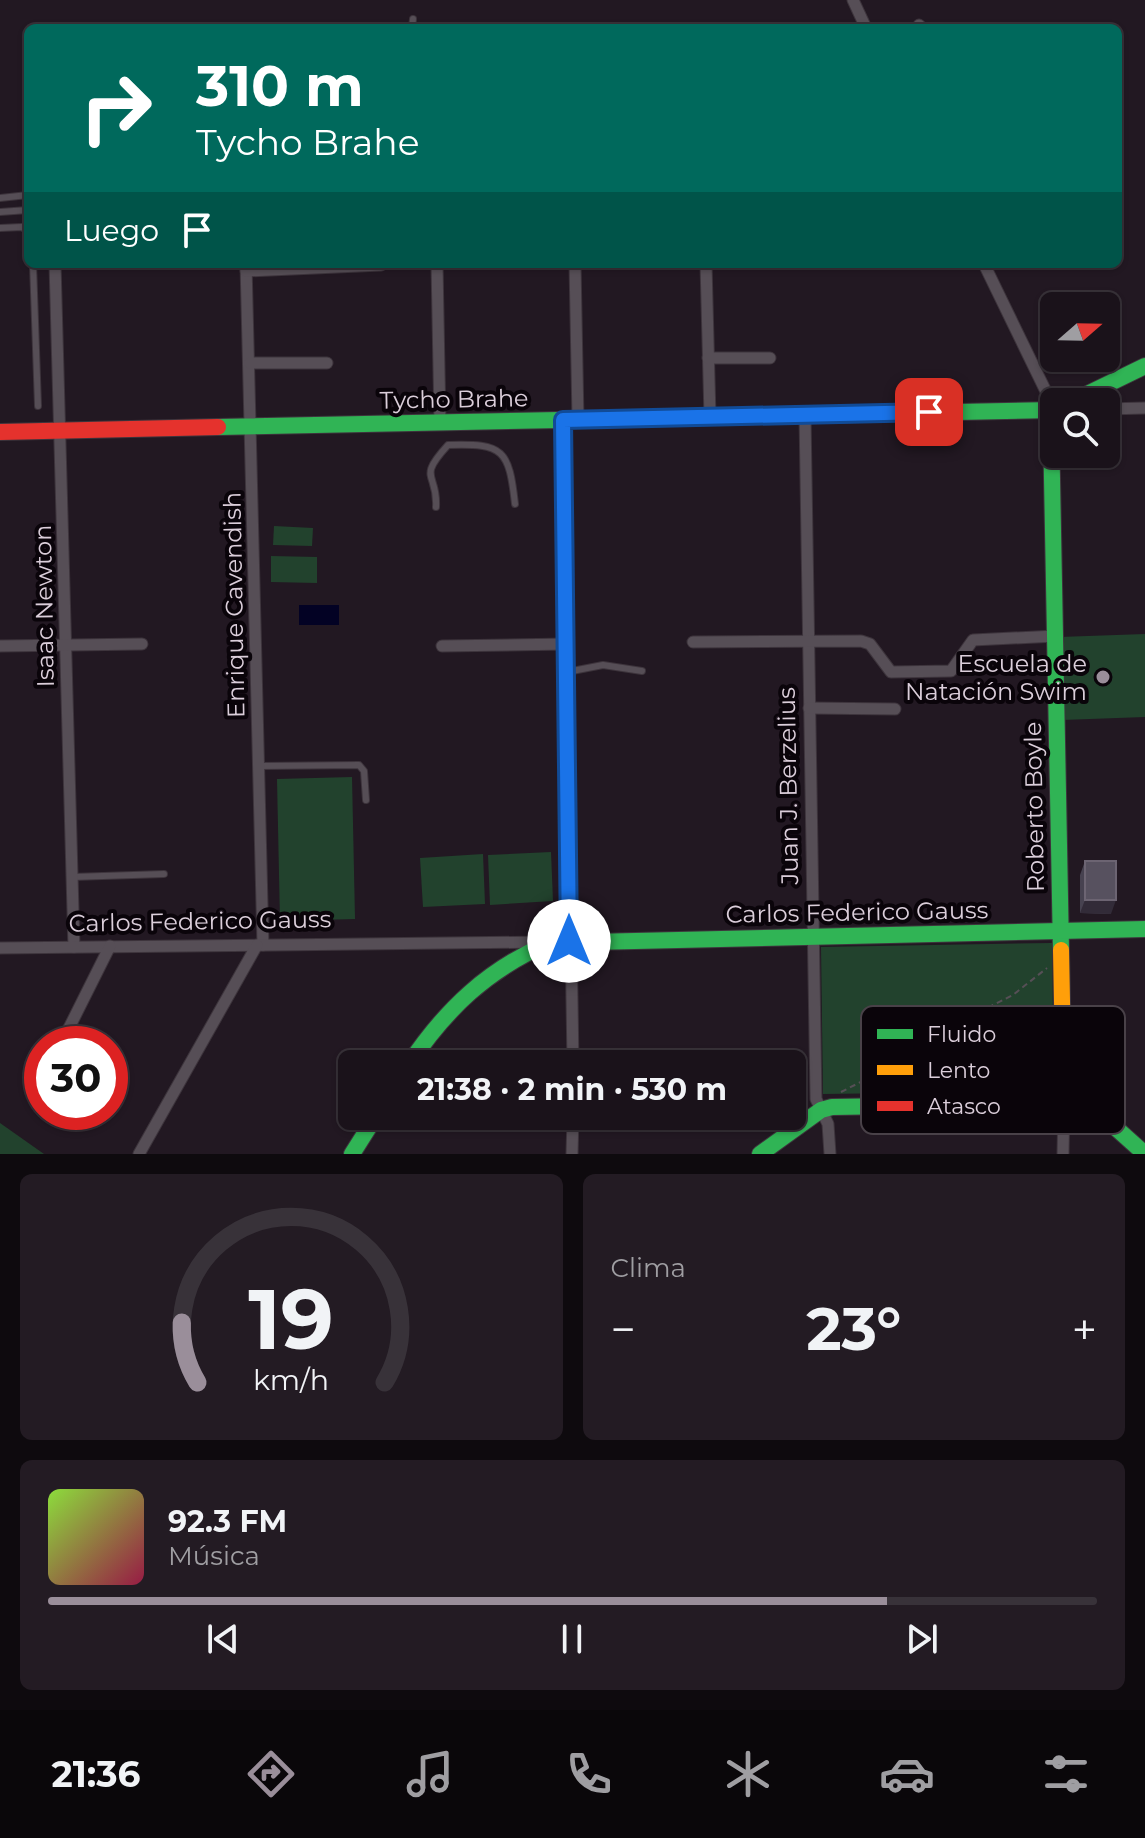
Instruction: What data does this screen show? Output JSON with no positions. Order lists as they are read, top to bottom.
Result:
{
  "streets": {
    "main road": ["Tycho Brahe", "Roberto Boyle", "Carlos Federico Gauss"],
    "street": ["Enrique Cavendish", "Isaac Newton", "Juan J. Berzelius"]
  },
  "crossings": [
    ["Tycho Brahe", "Enrique Cavendish"],
    ["Tycho Brahe", "Isaac Newton"],
    ["Tycho Brahe", "Juan J. Berzelius"],
    ["Enrique Cavendish", "Carlos Federico Gauss"],
    ["Isaac Newton", "Carlos Federico Gauss"],
    ["Juan J. Berzelius", "Carlos Federico Gauss"],
    ["Roberto Boyle", "Carlos Federico Gauss"]
  ],
  "places": ["Escuela de Natación Swim"],
  "legend": ["Fluido", "Lento", "Atasco"],
  "north": "right",
  "page": {
    "turn": ["310 m", "Tycho Brahe"],
    "then": "Luego",
    "limit": "30",
    "trip": "21:38 · 2 min · 530 m",
    "tile": "Clima",
    "heat": ["−", "23°", "+"],
    "song": ["92.3 FM", "Música"],
    "tabs": "21:36",
    "gauge": ["19", "km/h"]
  }
}
